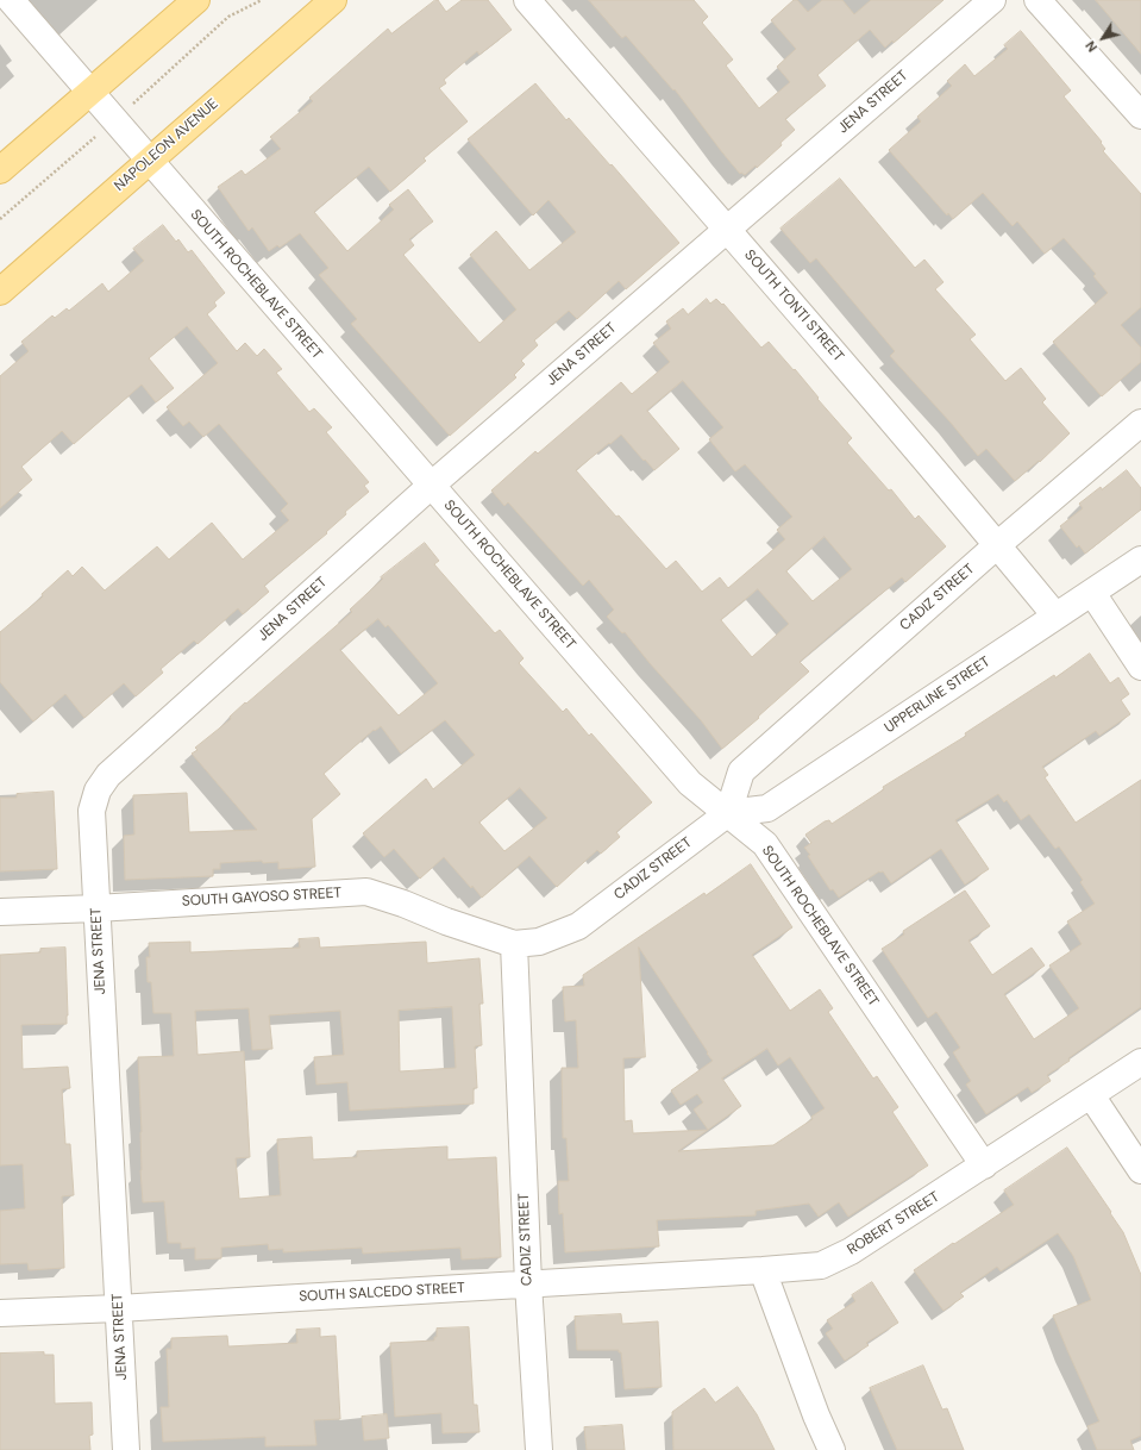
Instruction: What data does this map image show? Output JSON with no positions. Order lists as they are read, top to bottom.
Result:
{
  "streets": {
    "main road": ["NAPOLEON AVENUE"],
    "street": [
      "JENA STREET",
      "SOUTH ROCHEBLAVE STREET",
      "SOUTH TONTI STREET",
      "CADIZ STREET",
      "UPPERLINE STREET",
      "SOUTH GAYOSO STREET",
      "ROBERT STREET",
      "SOUTH SALCEDO STREET"
    ]
  },
  "crossings": [
    ["JENA STREET", "SOUTH ROCHEBLAVE STREET"],
    ["JENA STREET", "SOUTH TONTI STREET"],
    ["JENA STREET", "SOUTH GAYOSO STREET"],
    ["JENA STREET", "SOUTH SALCEDO STREET"],
    ["NAPOLEON AVENUE", "SOUTH ROCHEBLAVE STREET"],
    ["SOUTH ROCHEBLAVE STREET", "CADIZ STREET"],
    ["SOUTH ROCHEBLAVE STREET", "UPPERLINE STREET"],
    ["SOUTH ROCHEBLAVE STREET", "ROBERT STREET"],
    ["SOUTH TONTI STREET", "CADIZ STREET"],
    ["SOUTH TONTI STREET", "UPPERLINE STREET"],
    ["CADIZ STREET", "UPPERLINE STREET"],
    ["CADIZ STREET", "SOUTH GAYOSO STREET"],
    ["CADIZ STREET", "SOUTH SALCEDO STREET"],
    ["ROBERT STREET", "SOUTH SALCEDO STREET"]
  ],
  "north": "bottom left"
}
